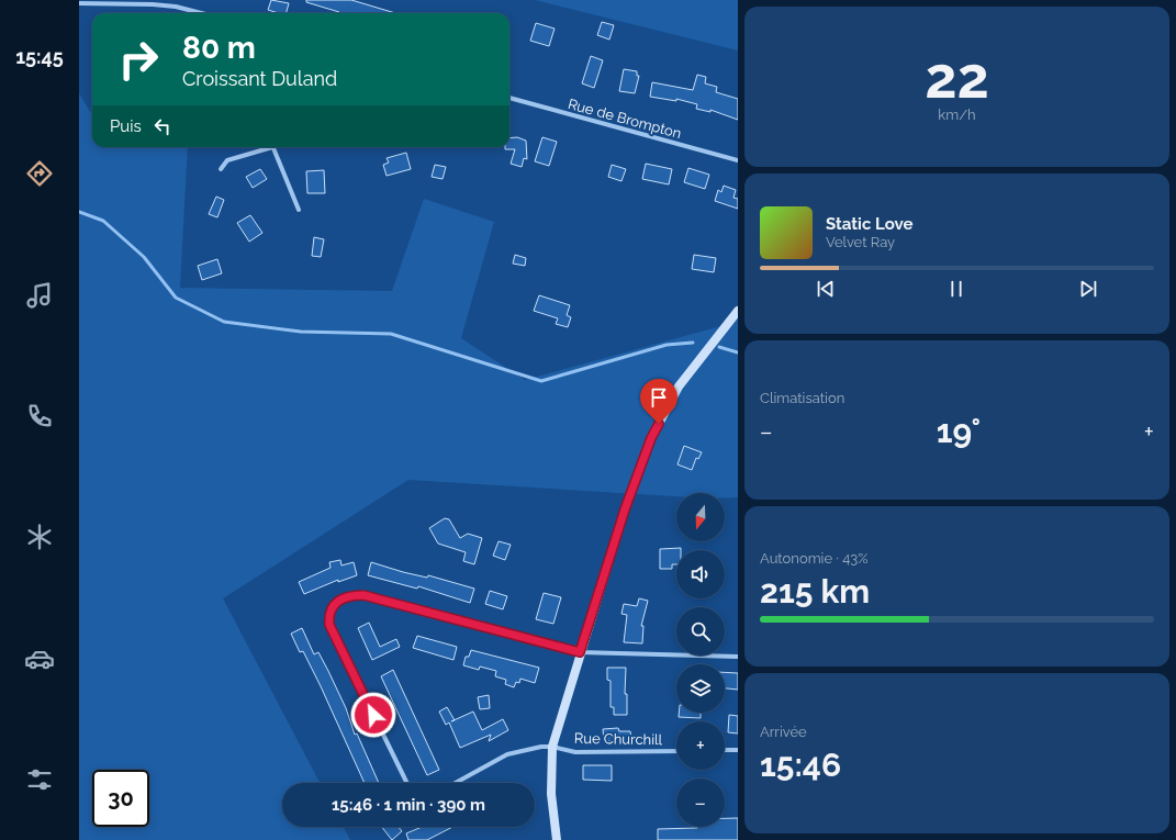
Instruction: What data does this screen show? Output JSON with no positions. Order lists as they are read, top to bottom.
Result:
{
  "streets": {
    "street": ["Rue de Brompton", "Rue Churchill"]
  },
  "north": "bottom",
  "page": {
    "tabs": "15:45",
    "tile": [
      ["22", "km/h"],
      "Climatisation",
      ["Autonomie · 43%", "215 km"],
      ["Arrivée", "15:46"]
    ],
    "turn": ["80 m", "Croissant Duland"],
    "then": "Puis",
    "song": ["Static Love", "Velvet Ray"],
    "heat": ["−", "19°", "+"],
    "map_buttons": ["+", "−"],
    "limit": "30",
    "trip": "15:46 · 1 min · 390 m"
  }
}
